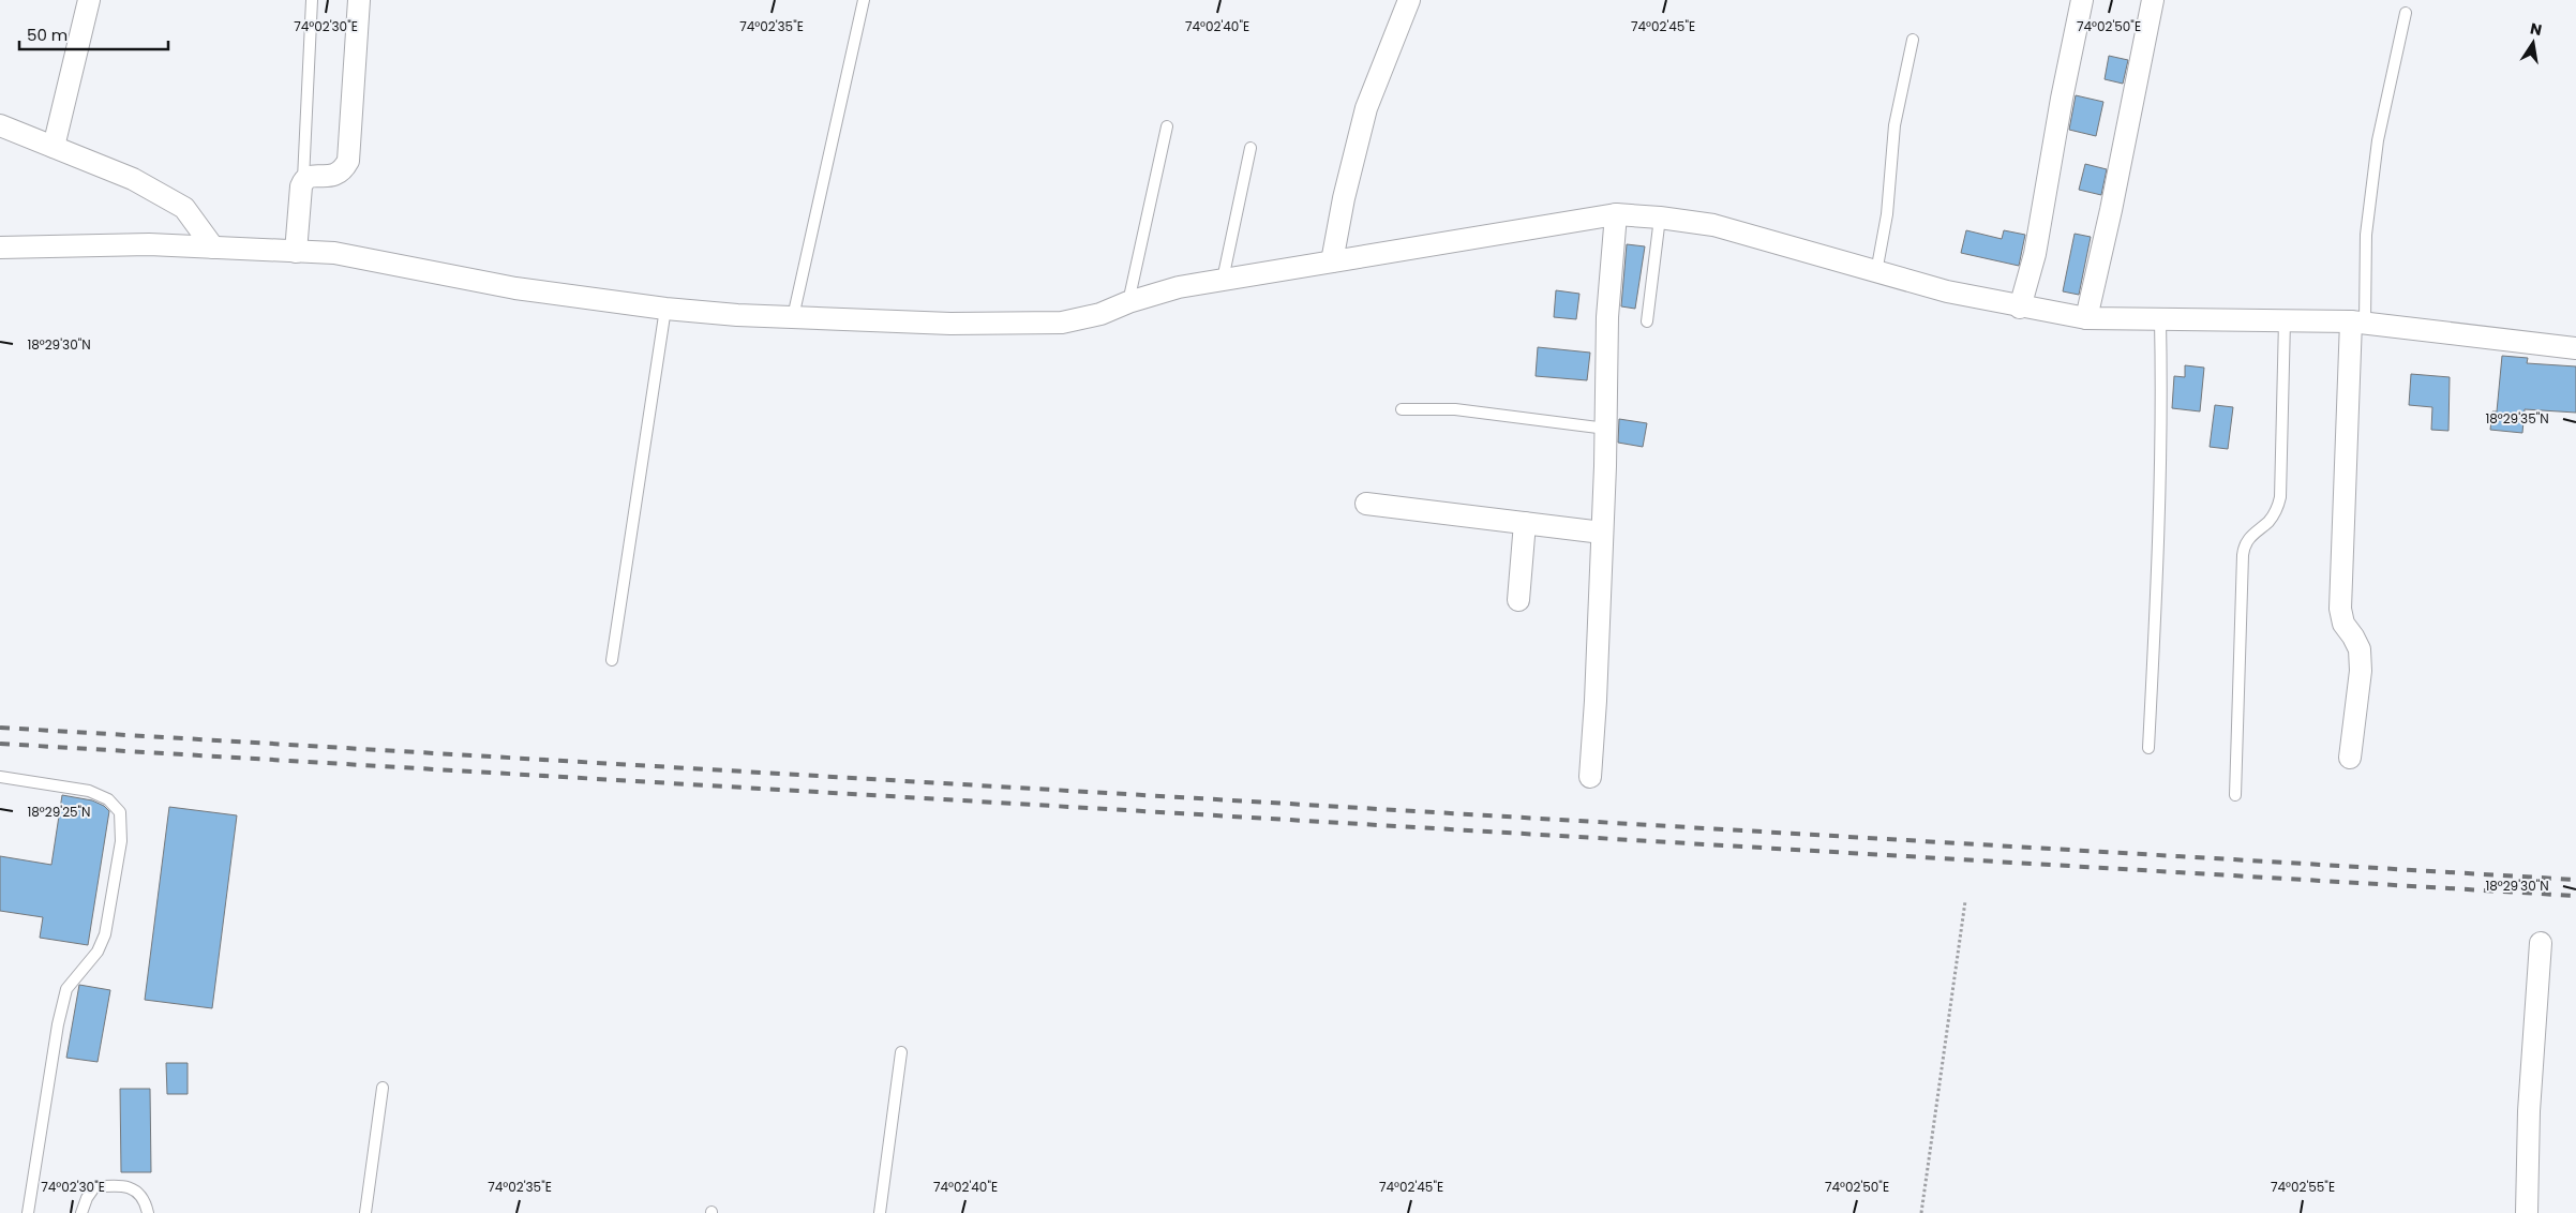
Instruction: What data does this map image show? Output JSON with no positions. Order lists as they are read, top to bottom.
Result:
{
  "scale_bar": "50 m",
  "north": "top",
  "coordinates": [
    "74°02'30\"E",
    "74°02'35\"E",
    "74°02'40\"E",
    "74°02'45\"E",
    "74°02'50\"E",
    "18°29'30\"N",
    "18°29'35\"N",
    "18°29'25\"N",
    "74°02'55\"E"
  ]
}
